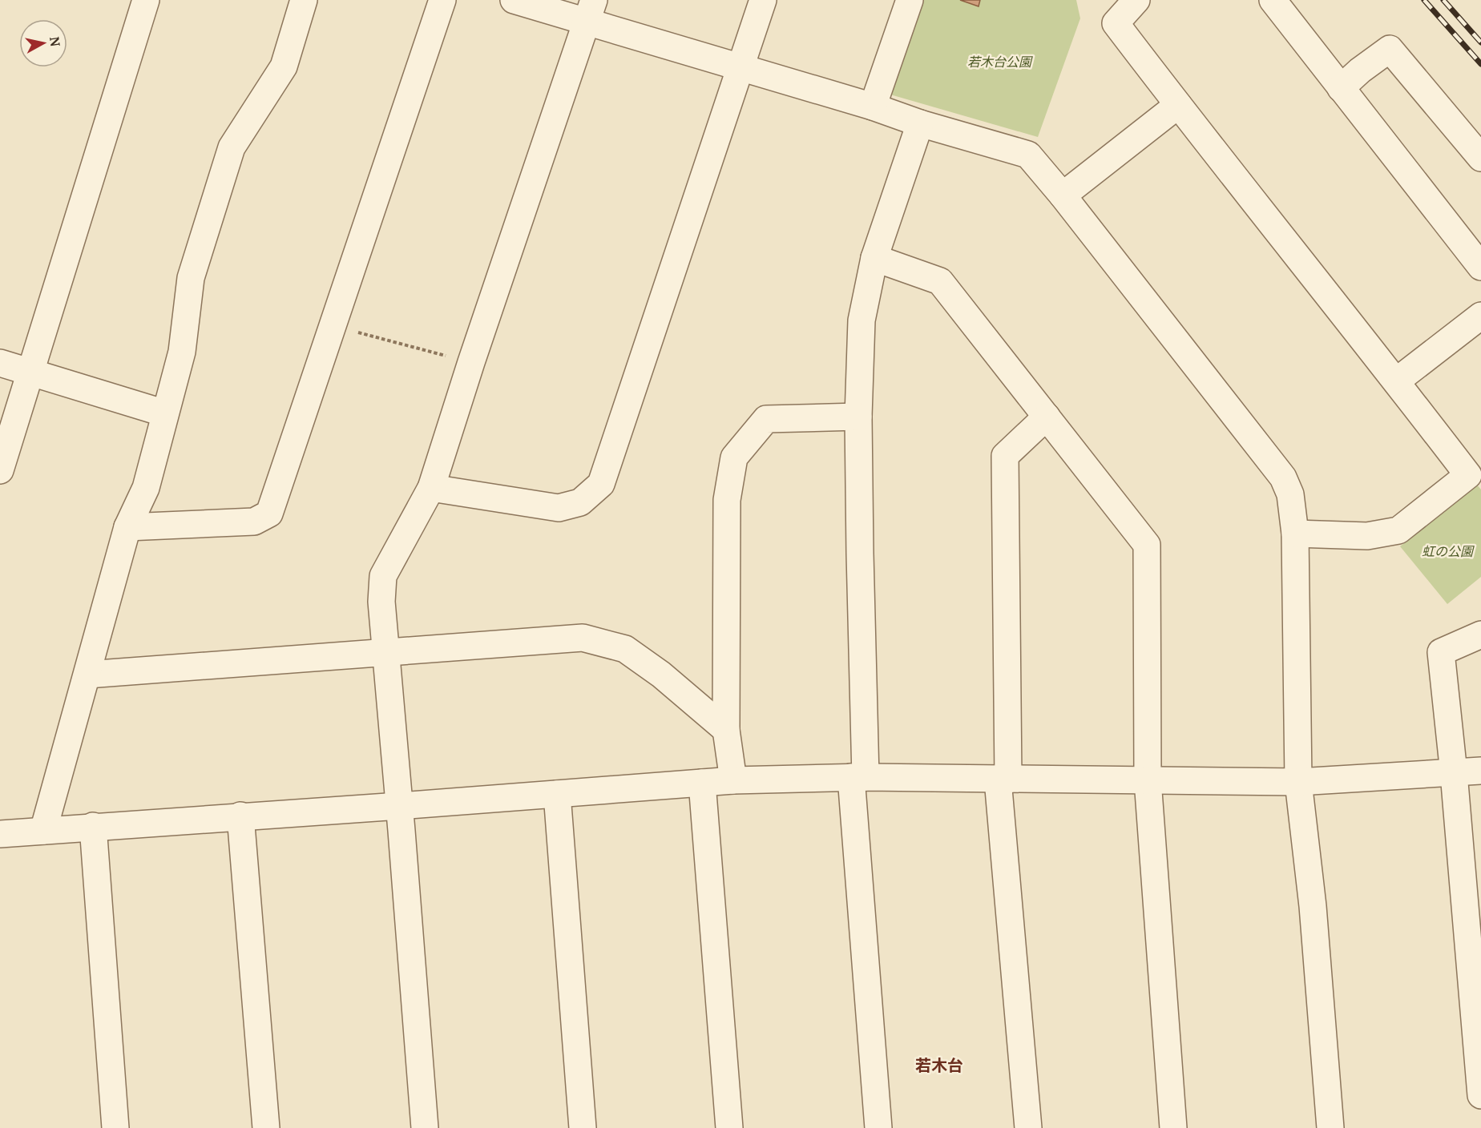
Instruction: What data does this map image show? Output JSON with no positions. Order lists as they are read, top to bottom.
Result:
{
  "districts": ["若木台"],
  "parks": ["若木台公園", "虹の公園"],
  "north": "right"
}
